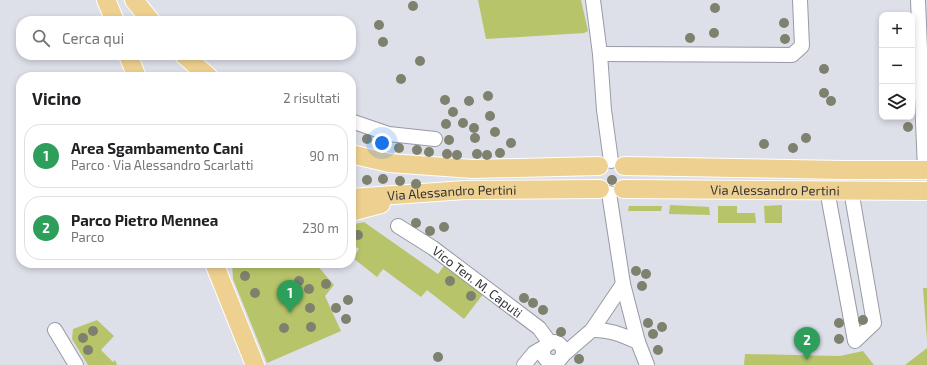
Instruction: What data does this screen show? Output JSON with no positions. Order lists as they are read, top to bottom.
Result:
{
  "streets": {
    "main road": ["Via Alessandro Pertini"],
    "street": ["Vico Ten. M. Caputi"]
  },
  "page": {
    "map_buttons": ["+", "−"],
    "search": "Cerca qui",
    "heading": ["Vicino", "2 risultati"],
    "list": [
      {
        "mark": "1",
        "name": "Area Sgambamento Cani",
        "note": "Parco · Via Alessandro Scarlatti",
        "value": "90 m"
      },
      {
        "mark": "2",
        "name": "Parco Pietro Mennea",
        "note": "Parco",
        "value": "230 m"
      }
    ],
    "pins": ["1", "2"]
  }
}
